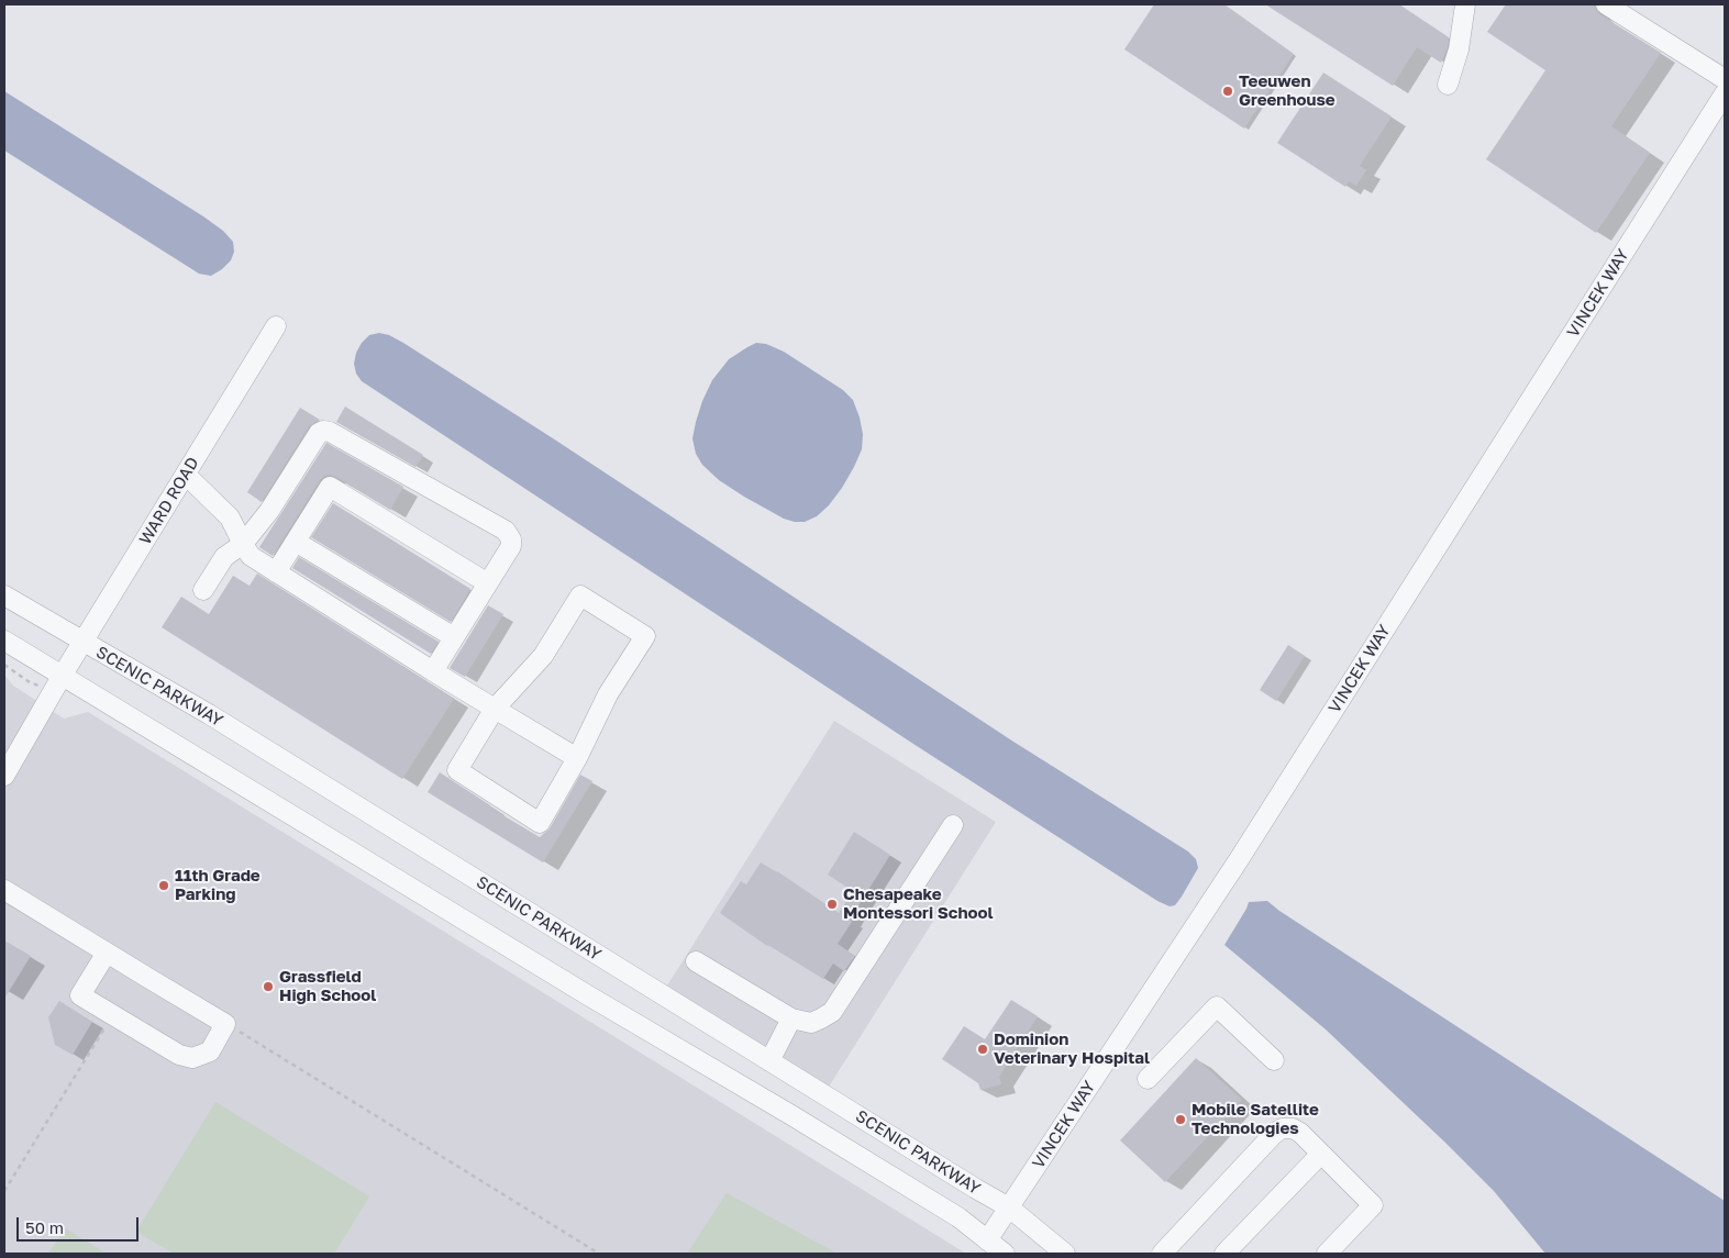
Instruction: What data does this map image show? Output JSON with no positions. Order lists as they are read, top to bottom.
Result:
{
  "streets": {
    "street": ["VINCEK WAY", "WARD ROAD", "SCENIC PARKWAY"]
  },
  "crossings": [
    ["VINCEK WAY", "SCENIC PARKWAY"],
    ["WARD ROAD", "SCENIC PARKWAY"]
  ],
  "places": [
    "Teeuwen Greenhouse",
    "11th Grade Parking",
    "Chesapeake Montessori School",
    "Grassfield High School",
    "Dominion Veterinary Hospital",
    "Mobile Satellite Technologies"
  ],
  "scale_bar": "50 m"
}
